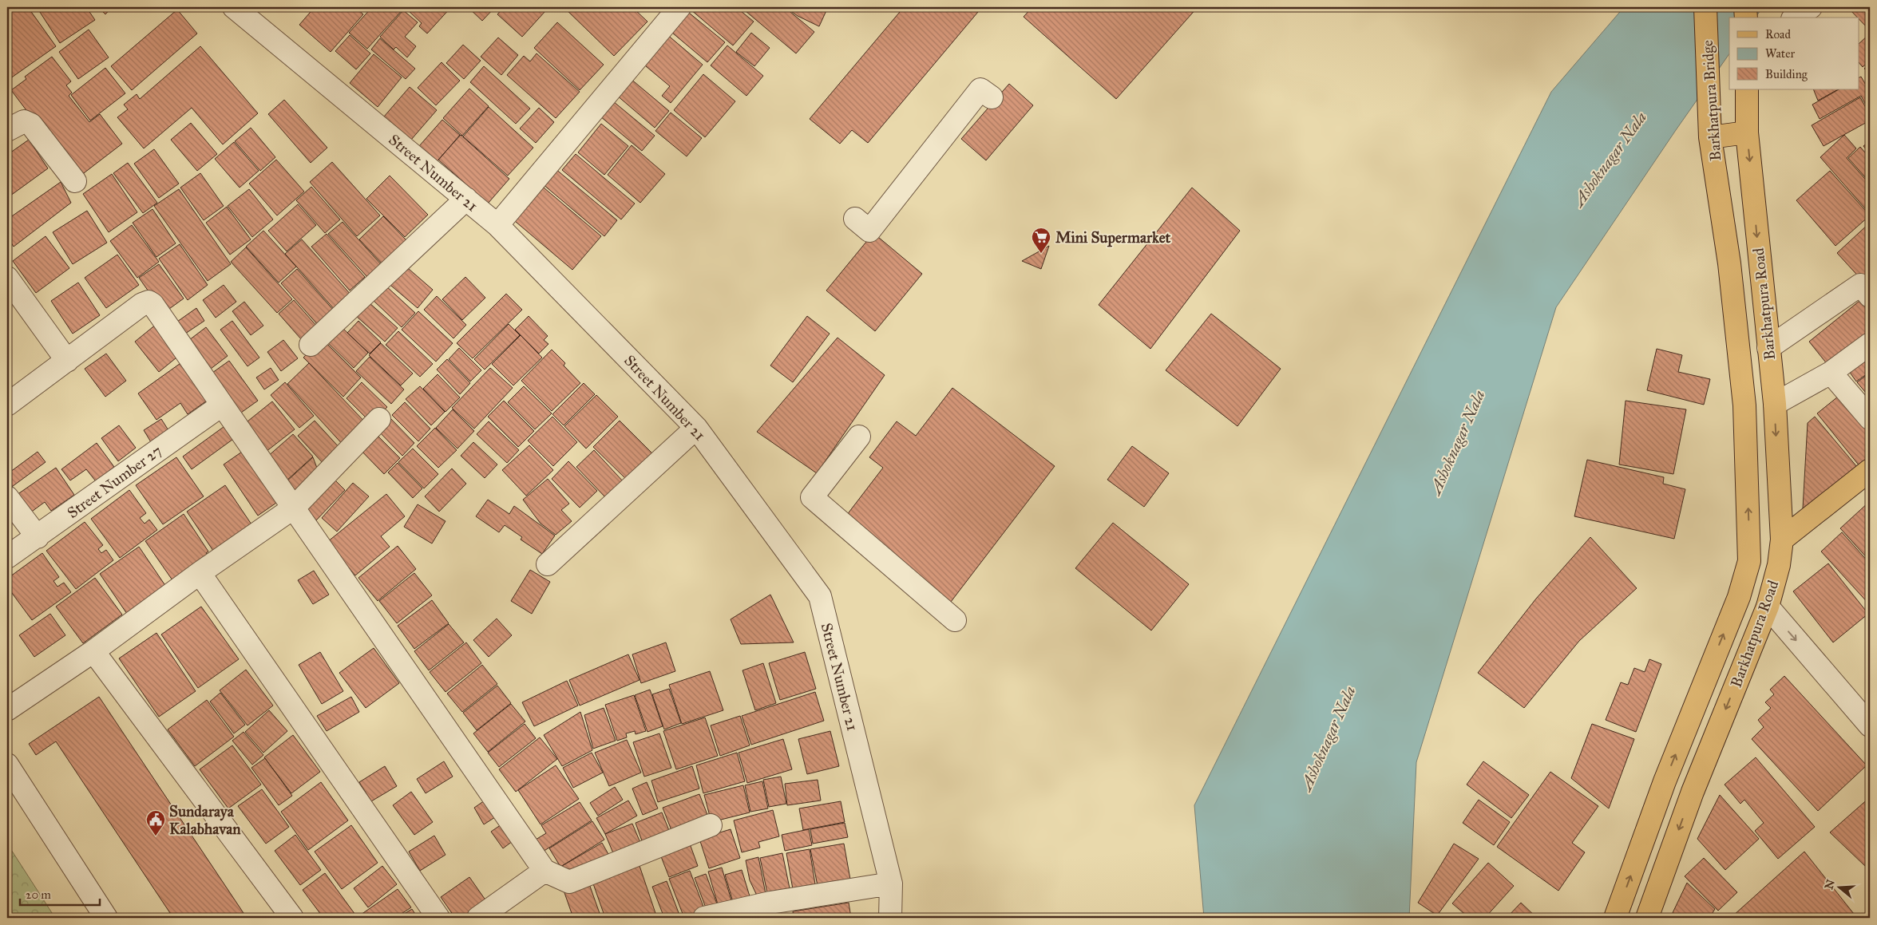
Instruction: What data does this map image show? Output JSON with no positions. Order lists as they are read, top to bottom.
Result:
{
  "streets": {
    "main road": ["Barkhatpura Bridge", "Barkhatpura Road"],
    "street": ["Street Number 21", "Street Number 27"]
  },
  "crossings": [
    ["Barkhatpura Bridge", "Barkhatpura Road"]
  ],
  "water": ["Ashoknagar Nala"],
  "places": {
    "supermarket": ["Mini Supermarket"],
    "public building": ["Sundaraya Kalabhavan"]
  },
  "legend": ["Road", "Water", "Building"],
  "scale_bar": "20 m",
  "north": "left"
}
